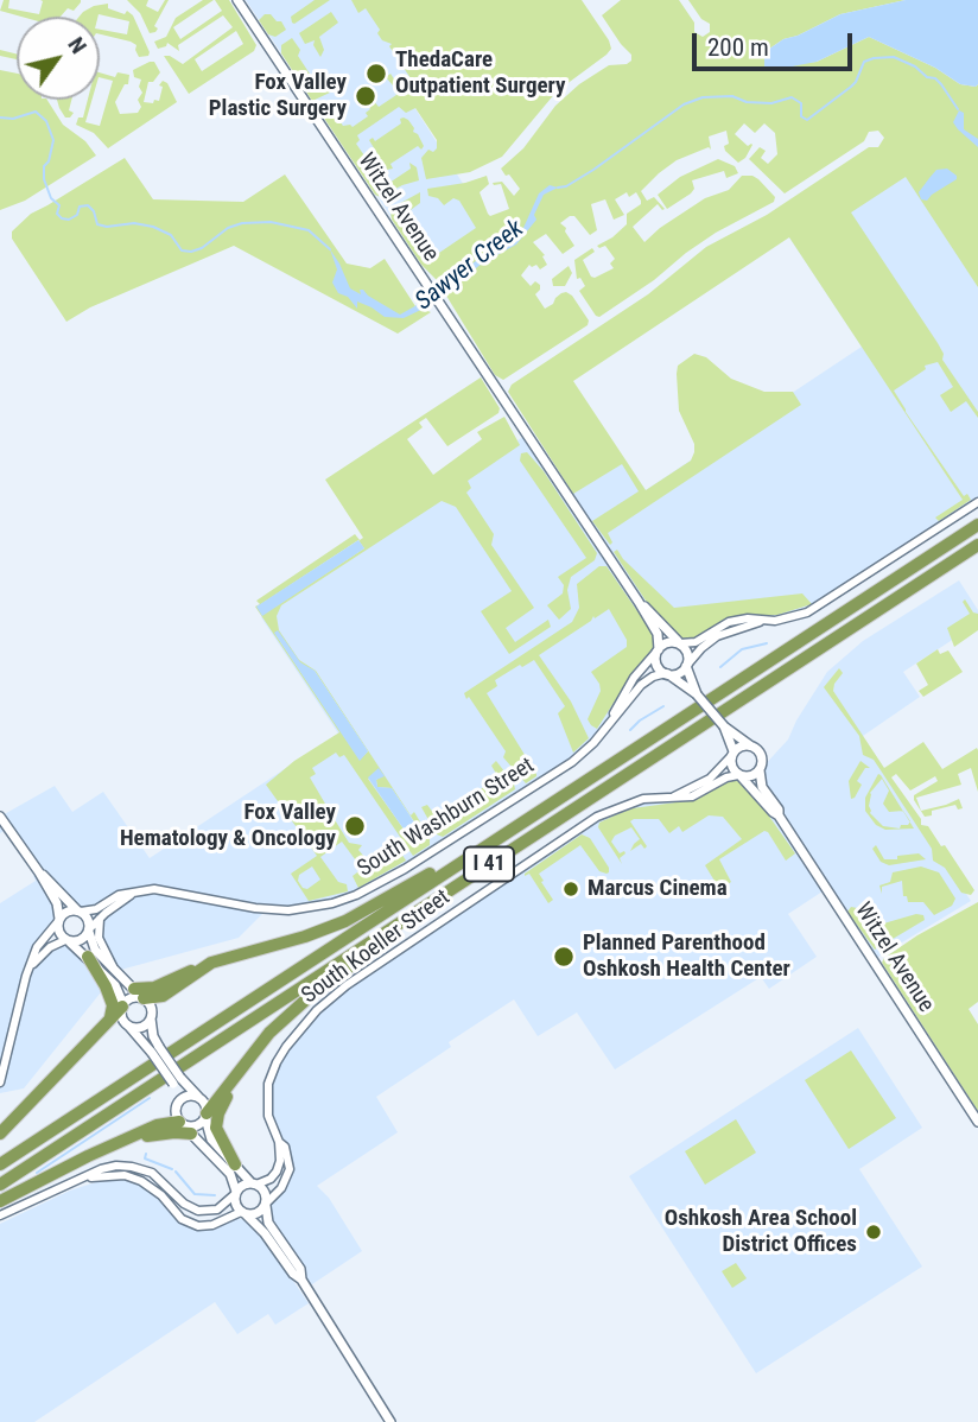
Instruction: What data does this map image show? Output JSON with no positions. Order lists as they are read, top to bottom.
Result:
{
  "streets": {
    "highway": ["I 41"],
    "main road": ["Witzel Avenue"],
    "street": ["South Washburn Street", "South Koeller Street"]
  },
  "crossings": [
    ["Witzel Avenue", "South Washburn Street"],
    ["Witzel Avenue", "South Koeller Street"]
  ],
  "water": ["Sawyer Creek"],
  "places": [
    "ThedaCare Outpatient Surgery",
    "Fox Valley Plastic Surgery",
    "Fox Valley Hematology & Oncology",
    "Marcus Cinema",
    "Planned Parenthood Oshkosh Health Center",
    "Oshkosh Area School District Offices"
  ],
  "scale_bar": "200 m",
  "north": "top right"
}
